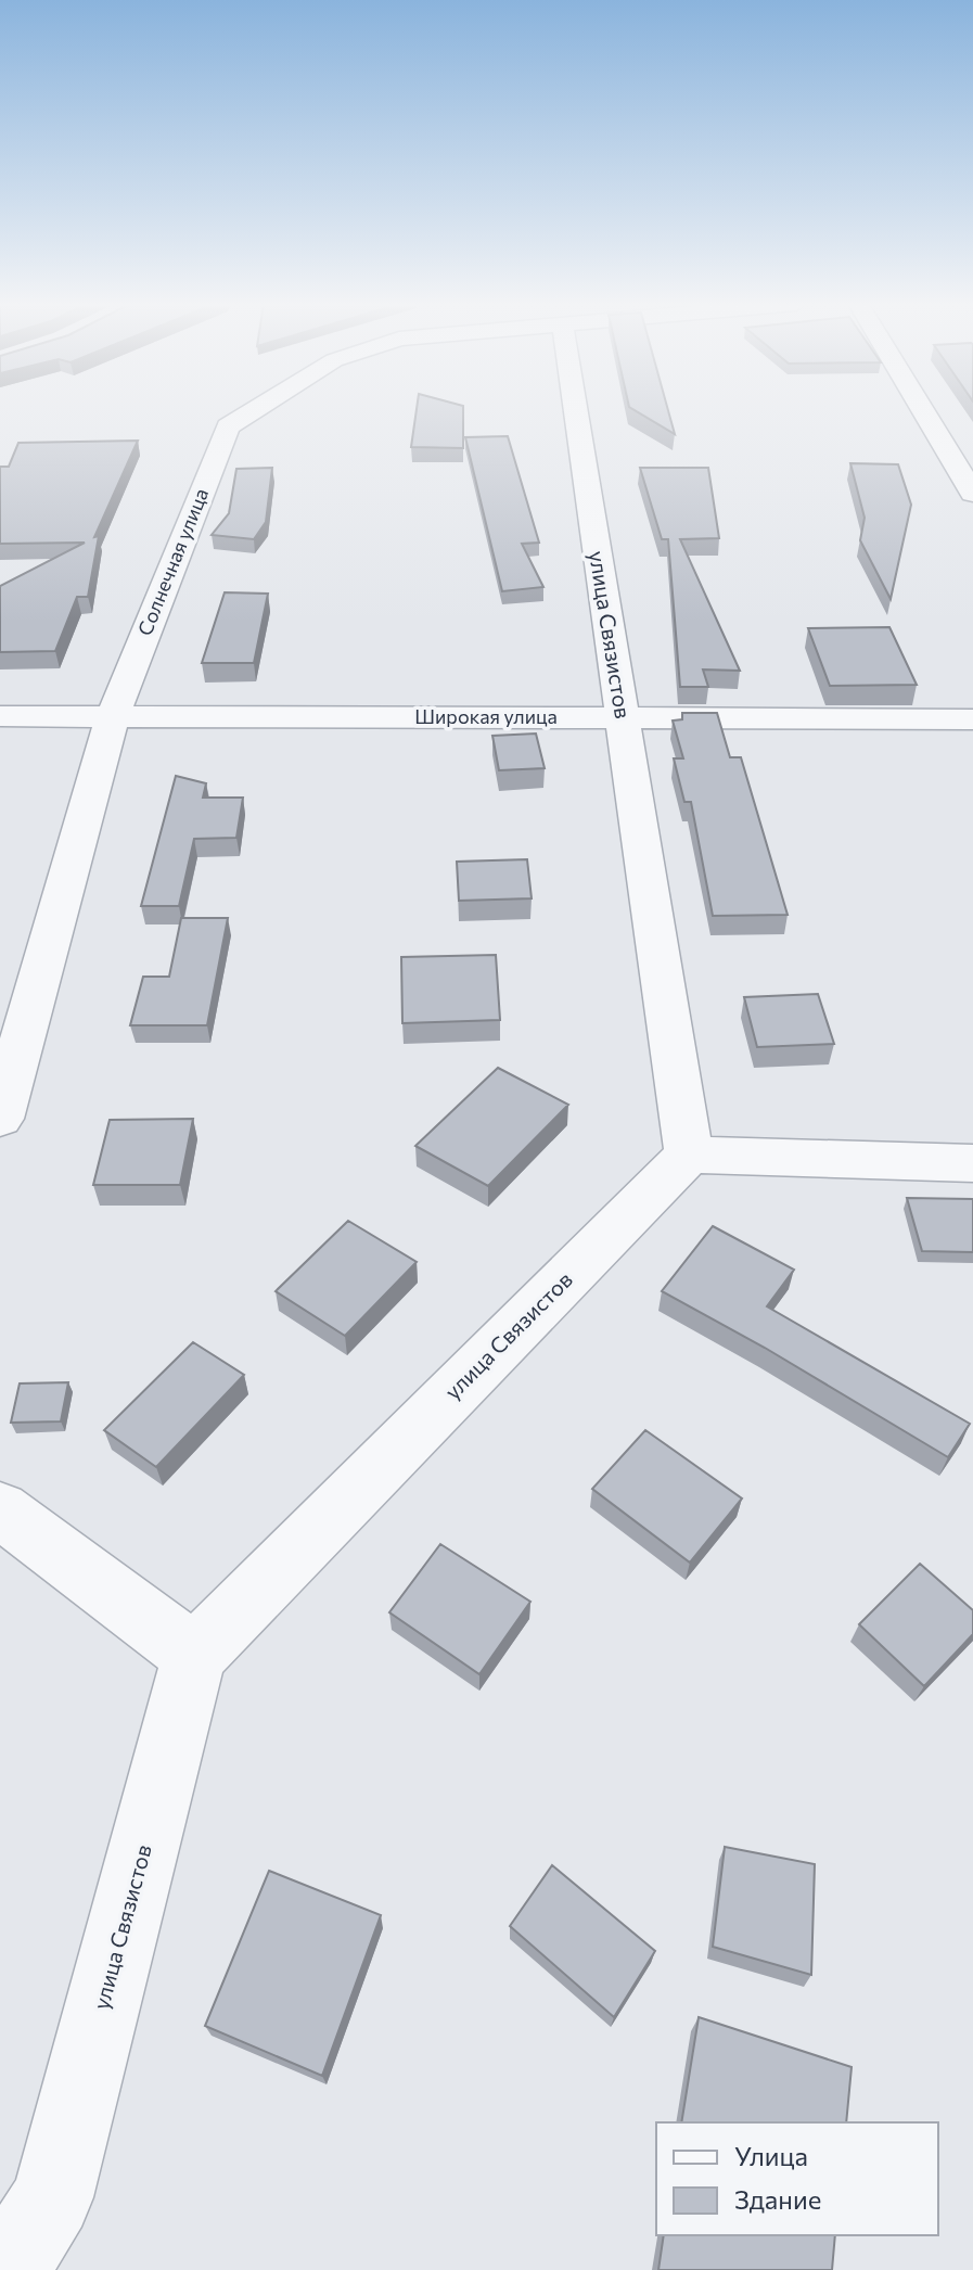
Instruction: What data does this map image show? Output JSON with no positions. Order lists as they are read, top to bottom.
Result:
{
  "streets": {
    "street": ["Солнечная улица", "улица Связистов", "Широкая улица"]
  },
  "crossings": [
    ["Солнечная улица", "Широкая улица"],
    ["улица Связистов", "Широкая улица"]
  ],
  "legend": ["Улица", "Здание"]
}
